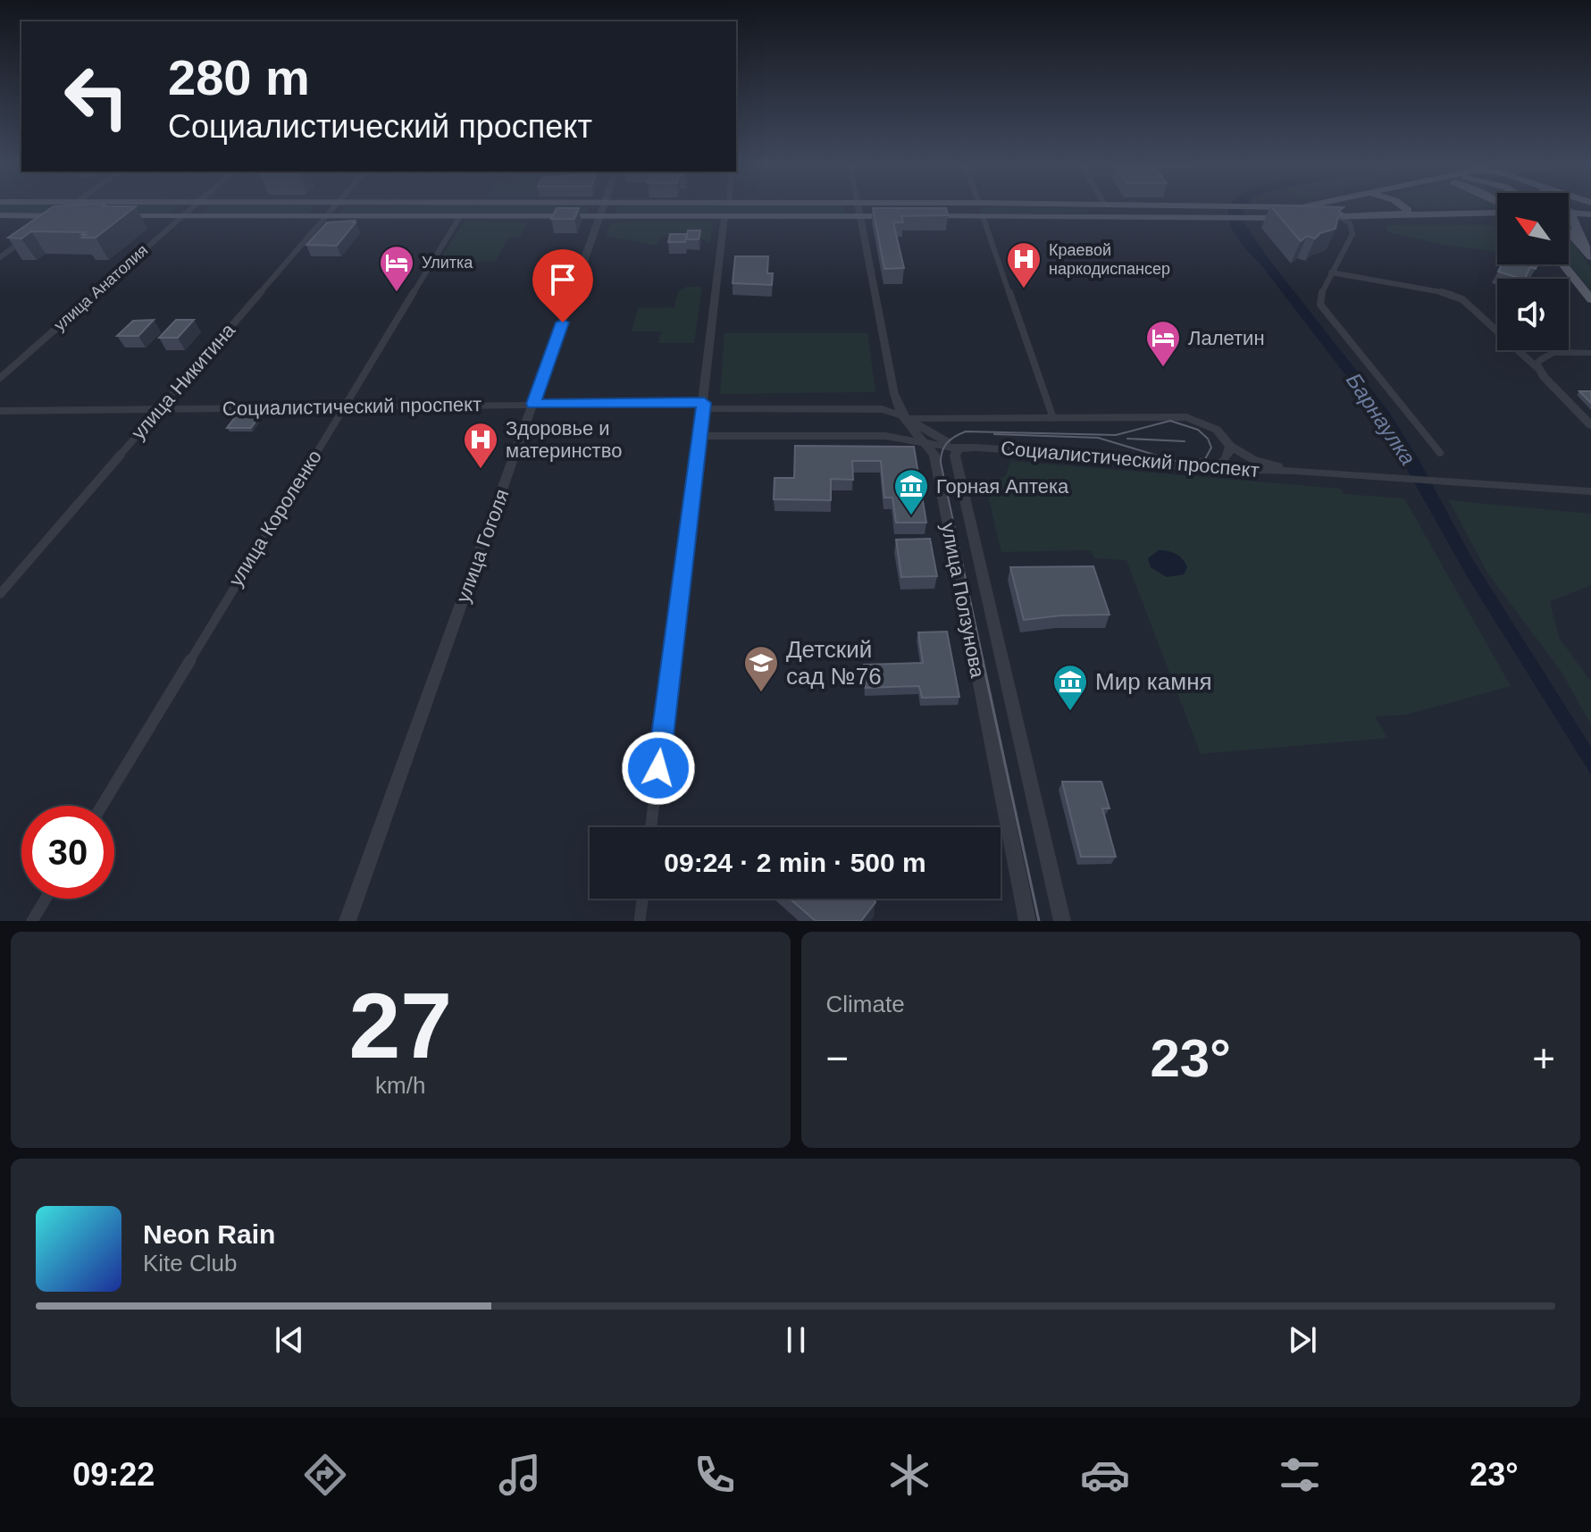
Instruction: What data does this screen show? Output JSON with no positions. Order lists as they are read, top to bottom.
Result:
{
  "streets": {
    "street": [
      "улица Анатолия",
      "улица Никитина",
      "Социалистический проспект",
      "улица Короленко",
      "улица Гоголя",
      "улица Ползунова"
    ]
  },
  "crossings": [
    ["улица Никитина", "Социалистический проспект"],
    ["Социалистический проспект", "улица Короленко"],
    ["Социалистический проспект", "улица Гоголя"],
    ["Социалистический проспект", "улица Ползунова"]
  ],
  "water": ["Барнаулка"],
  "places": {
    "hospital": ["Краевой наркодиспансер", "Здоровье и материнство"],
    "hotel": ["Улитка", "Лалетин"],
    "museum": ["Горная Аптека", "Мир камня"],
    "school or university": ["Детский сад №76"]
  },
  "north": "top left",
  "page": {
    "turn": ["280 m", "Социалистический проспект"],
    "limit": "30",
    "trip": "09:24 · 2 min · 500 m",
    "tile": [
      ["27", "km/h"],
      "Climate"
    ],
    "heat": ["−", "23°", "+"],
    "song": ["Neon Rain", "Kite Club"],
    "tabs": ["09:22", "23°"]
  }
}
